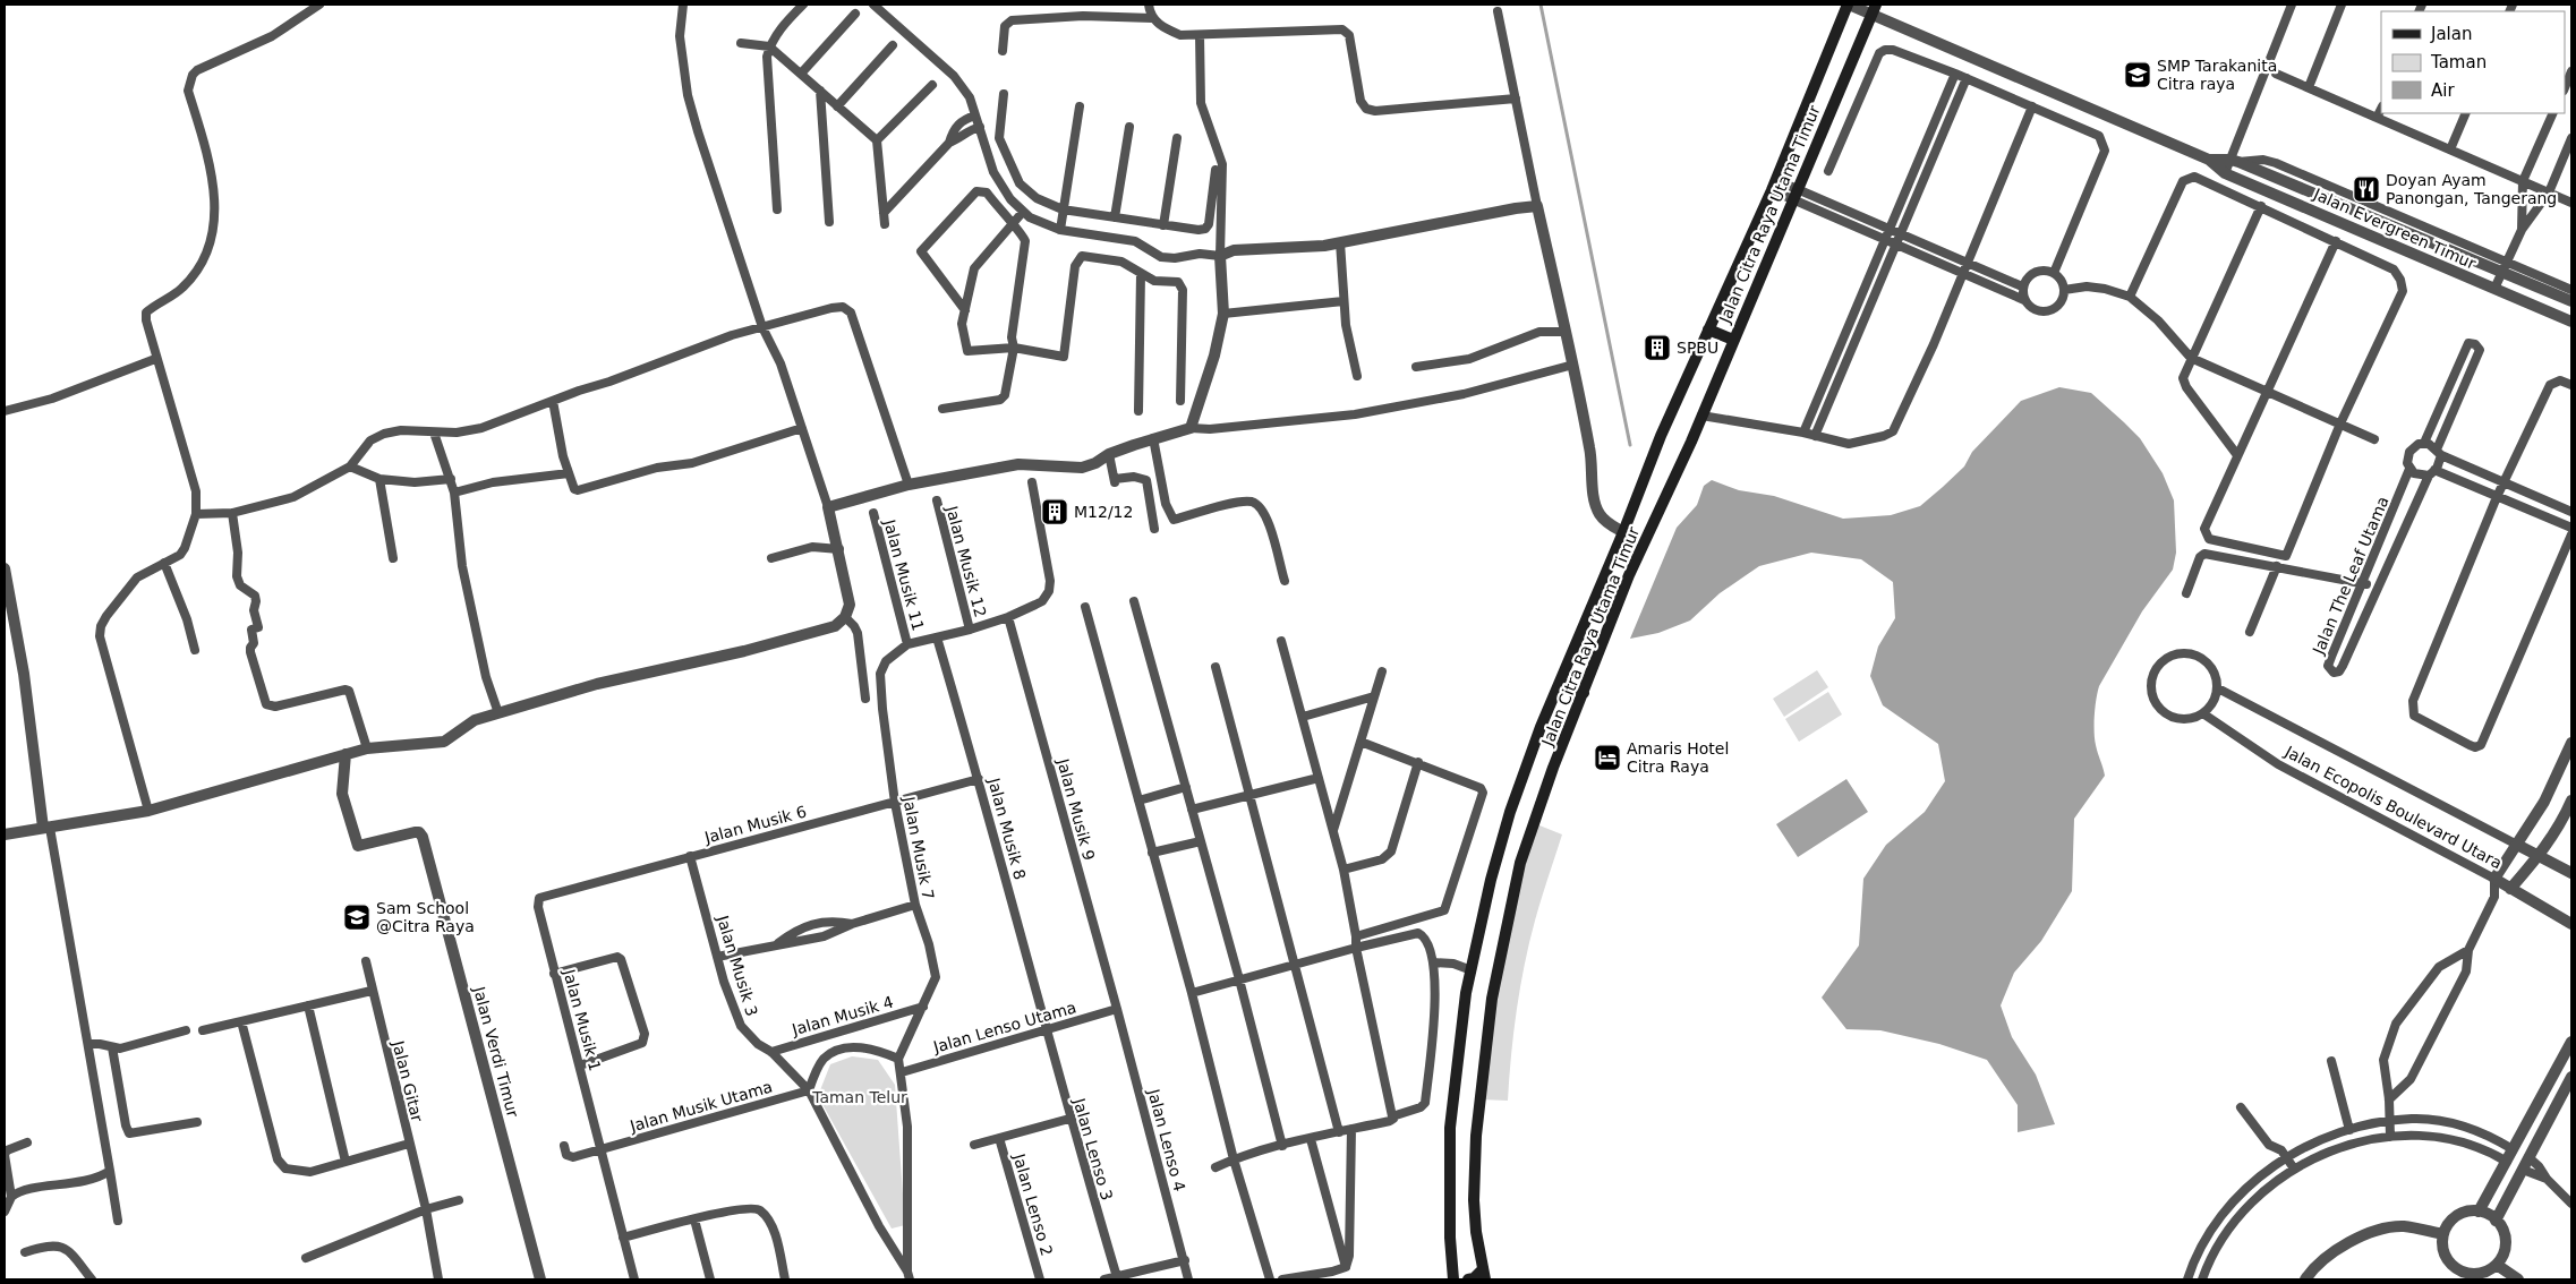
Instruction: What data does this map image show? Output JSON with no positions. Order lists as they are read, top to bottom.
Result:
{
  "streets": {
    "main road": ["Jalan Citra Raya Utama Timur"],
    "street": [
      "Jalan Evergreen Timur",
      "Jalan Musik 12",
      "Jalan Musik 11",
      "Jalan The Leaf Utama",
      "Jalan Ecopolis Boulevard Utara",
      "Jalan Musik 9",
      "Jalan Musik 6",
      "Jalan Musik 8",
      "Jalan Musik 7",
      "Jalan Musik 3",
      "Jalan Musik 4",
      "Jalan Musik 1",
      "Jalan Lenso Utama",
      "Jalan Verdi Timur",
      "Jalan Gitar",
      "Jalan Musik Utama",
      "Jalan Lenso 4",
      "Jalan Lenso 3",
      "Jalan Lenso 2"
    ]
  },
  "crossings": [
    ["Jalan Citra Raya Utama Timur", "Jalan Evergreen Timur"],
    ["Jalan Musik 11", "Jalan Musik 7"],
    ["Jalan Musik 9", "Jalan Lenso Utama"],
    ["Jalan Musik 9", "Jalan Lenso 4"],
    ["Jalan Musik 6", "Jalan Musik 8"],
    ["Jalan Musik 6", "Jalan Musik 7"],
    ["Jalan Musik 6", "Jalan Musik 3"],
    ["Jalan Musik 6", "Jalan Musik 1"],
    ["Jalan Musik 8", "Jalan Lenso Utama"],
    ["Jalan Musik 8", "Jalan Lenso 3"],
    ["Jalan Musik 7", "Jalan Musik 4"],
    ["Jalan Musik 3", "Jalan Musik 4"],
    ["Jalan Musik 3", "Jalan Musik Utama"],
    ["Jalan Musik 1", "Jalan Musik Utama"],
    ["Jalan Lenso Utama", "Jalan Lenso 4"],
    ["Jalan Lenso Utama", "Jalan Lenso 3"],
    ["Jalan Lenso 3", "Jalan Lenso 2"]
  ],
  "parks": ["Taman Telur"],
  "places": {
    "school or university": ["SMP Tarakanita Citra raya", "Sam School @Citra Raya"],
    "restaurant": ["Doyan Ayam Panongan, Tangerang"],
    "building": ["SPBU", "M12/12"],
    "hotel": ["Amaris Hotel Citra Raya"]
  },
  "legend": ["Jalan", "Taman", "Air"]
}
